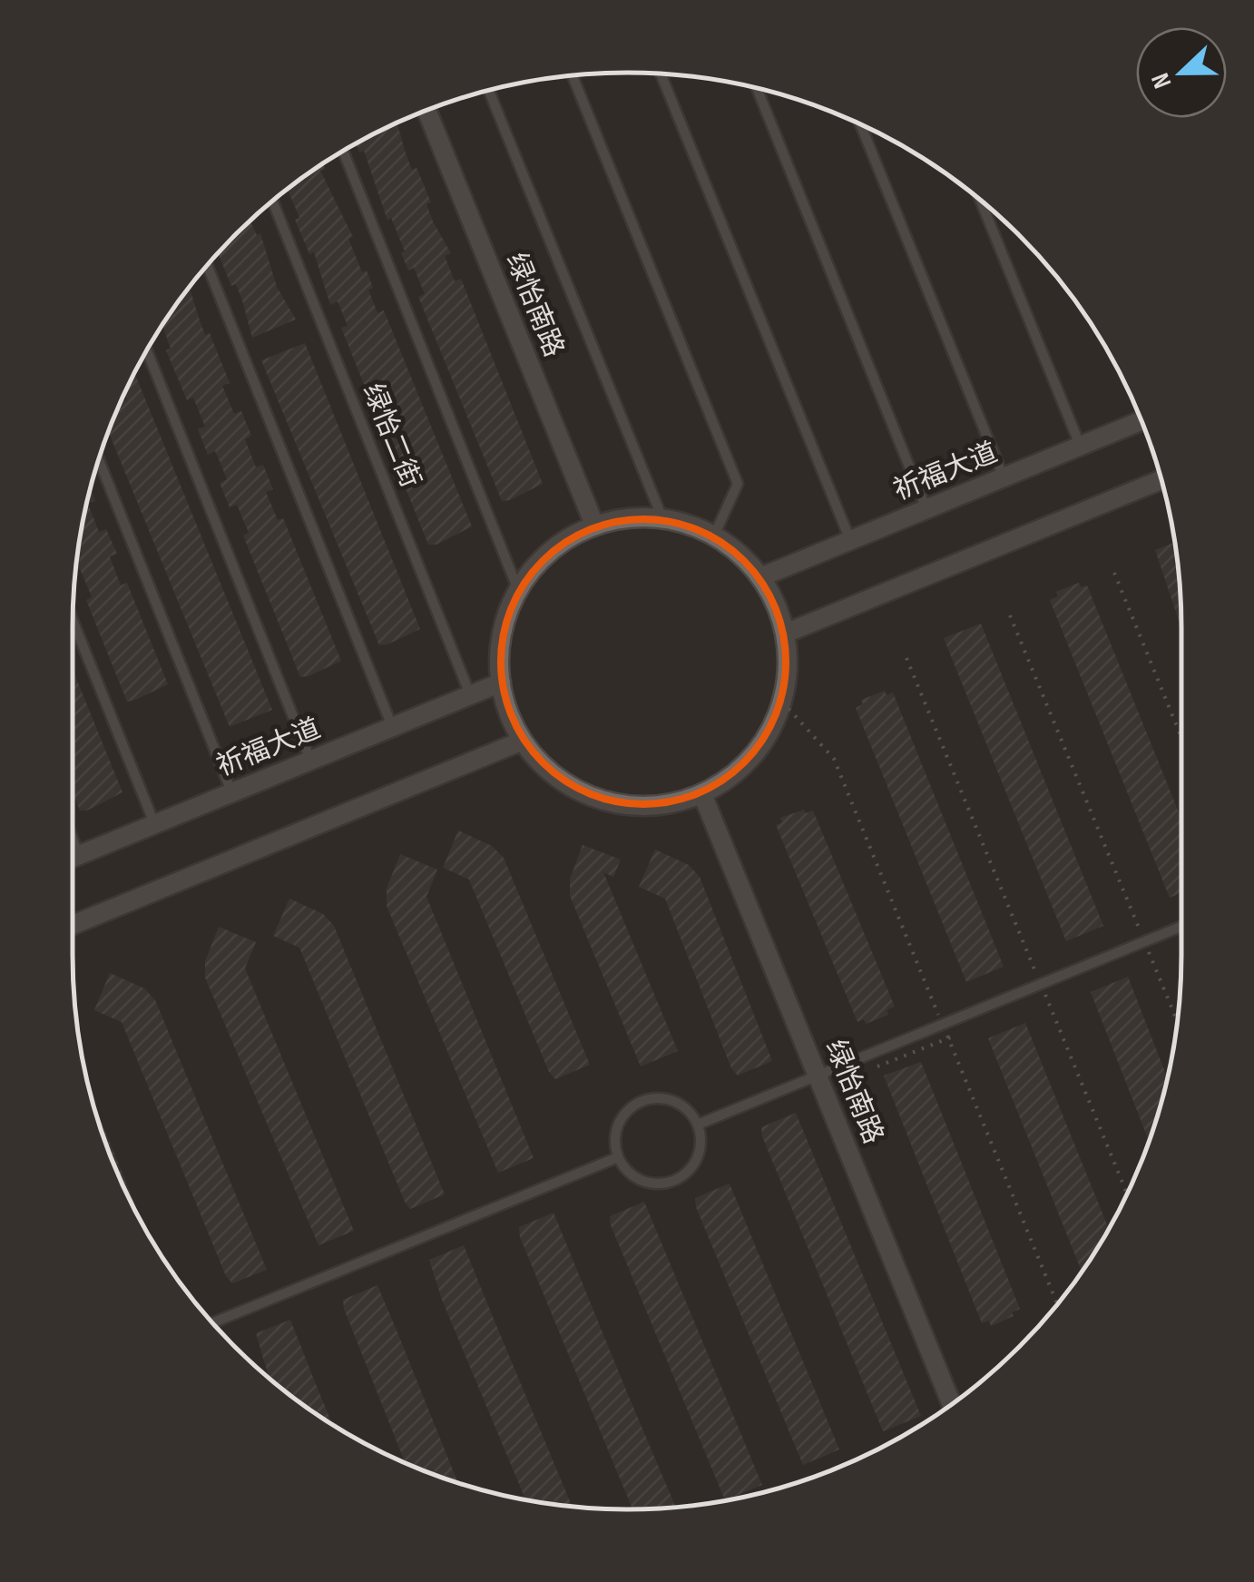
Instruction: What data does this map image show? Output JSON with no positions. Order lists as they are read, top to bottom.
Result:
{
  "streets": {
    "street": ["绿怡南路", "祈福大道"],
    "lane": ["绿怡二街"]
  },
  "crossings": [
    ["绿怡南路", "祈福大道"],
    ["绿怡二街", "祈福大道"]
  ],
  "north": "left"
}
